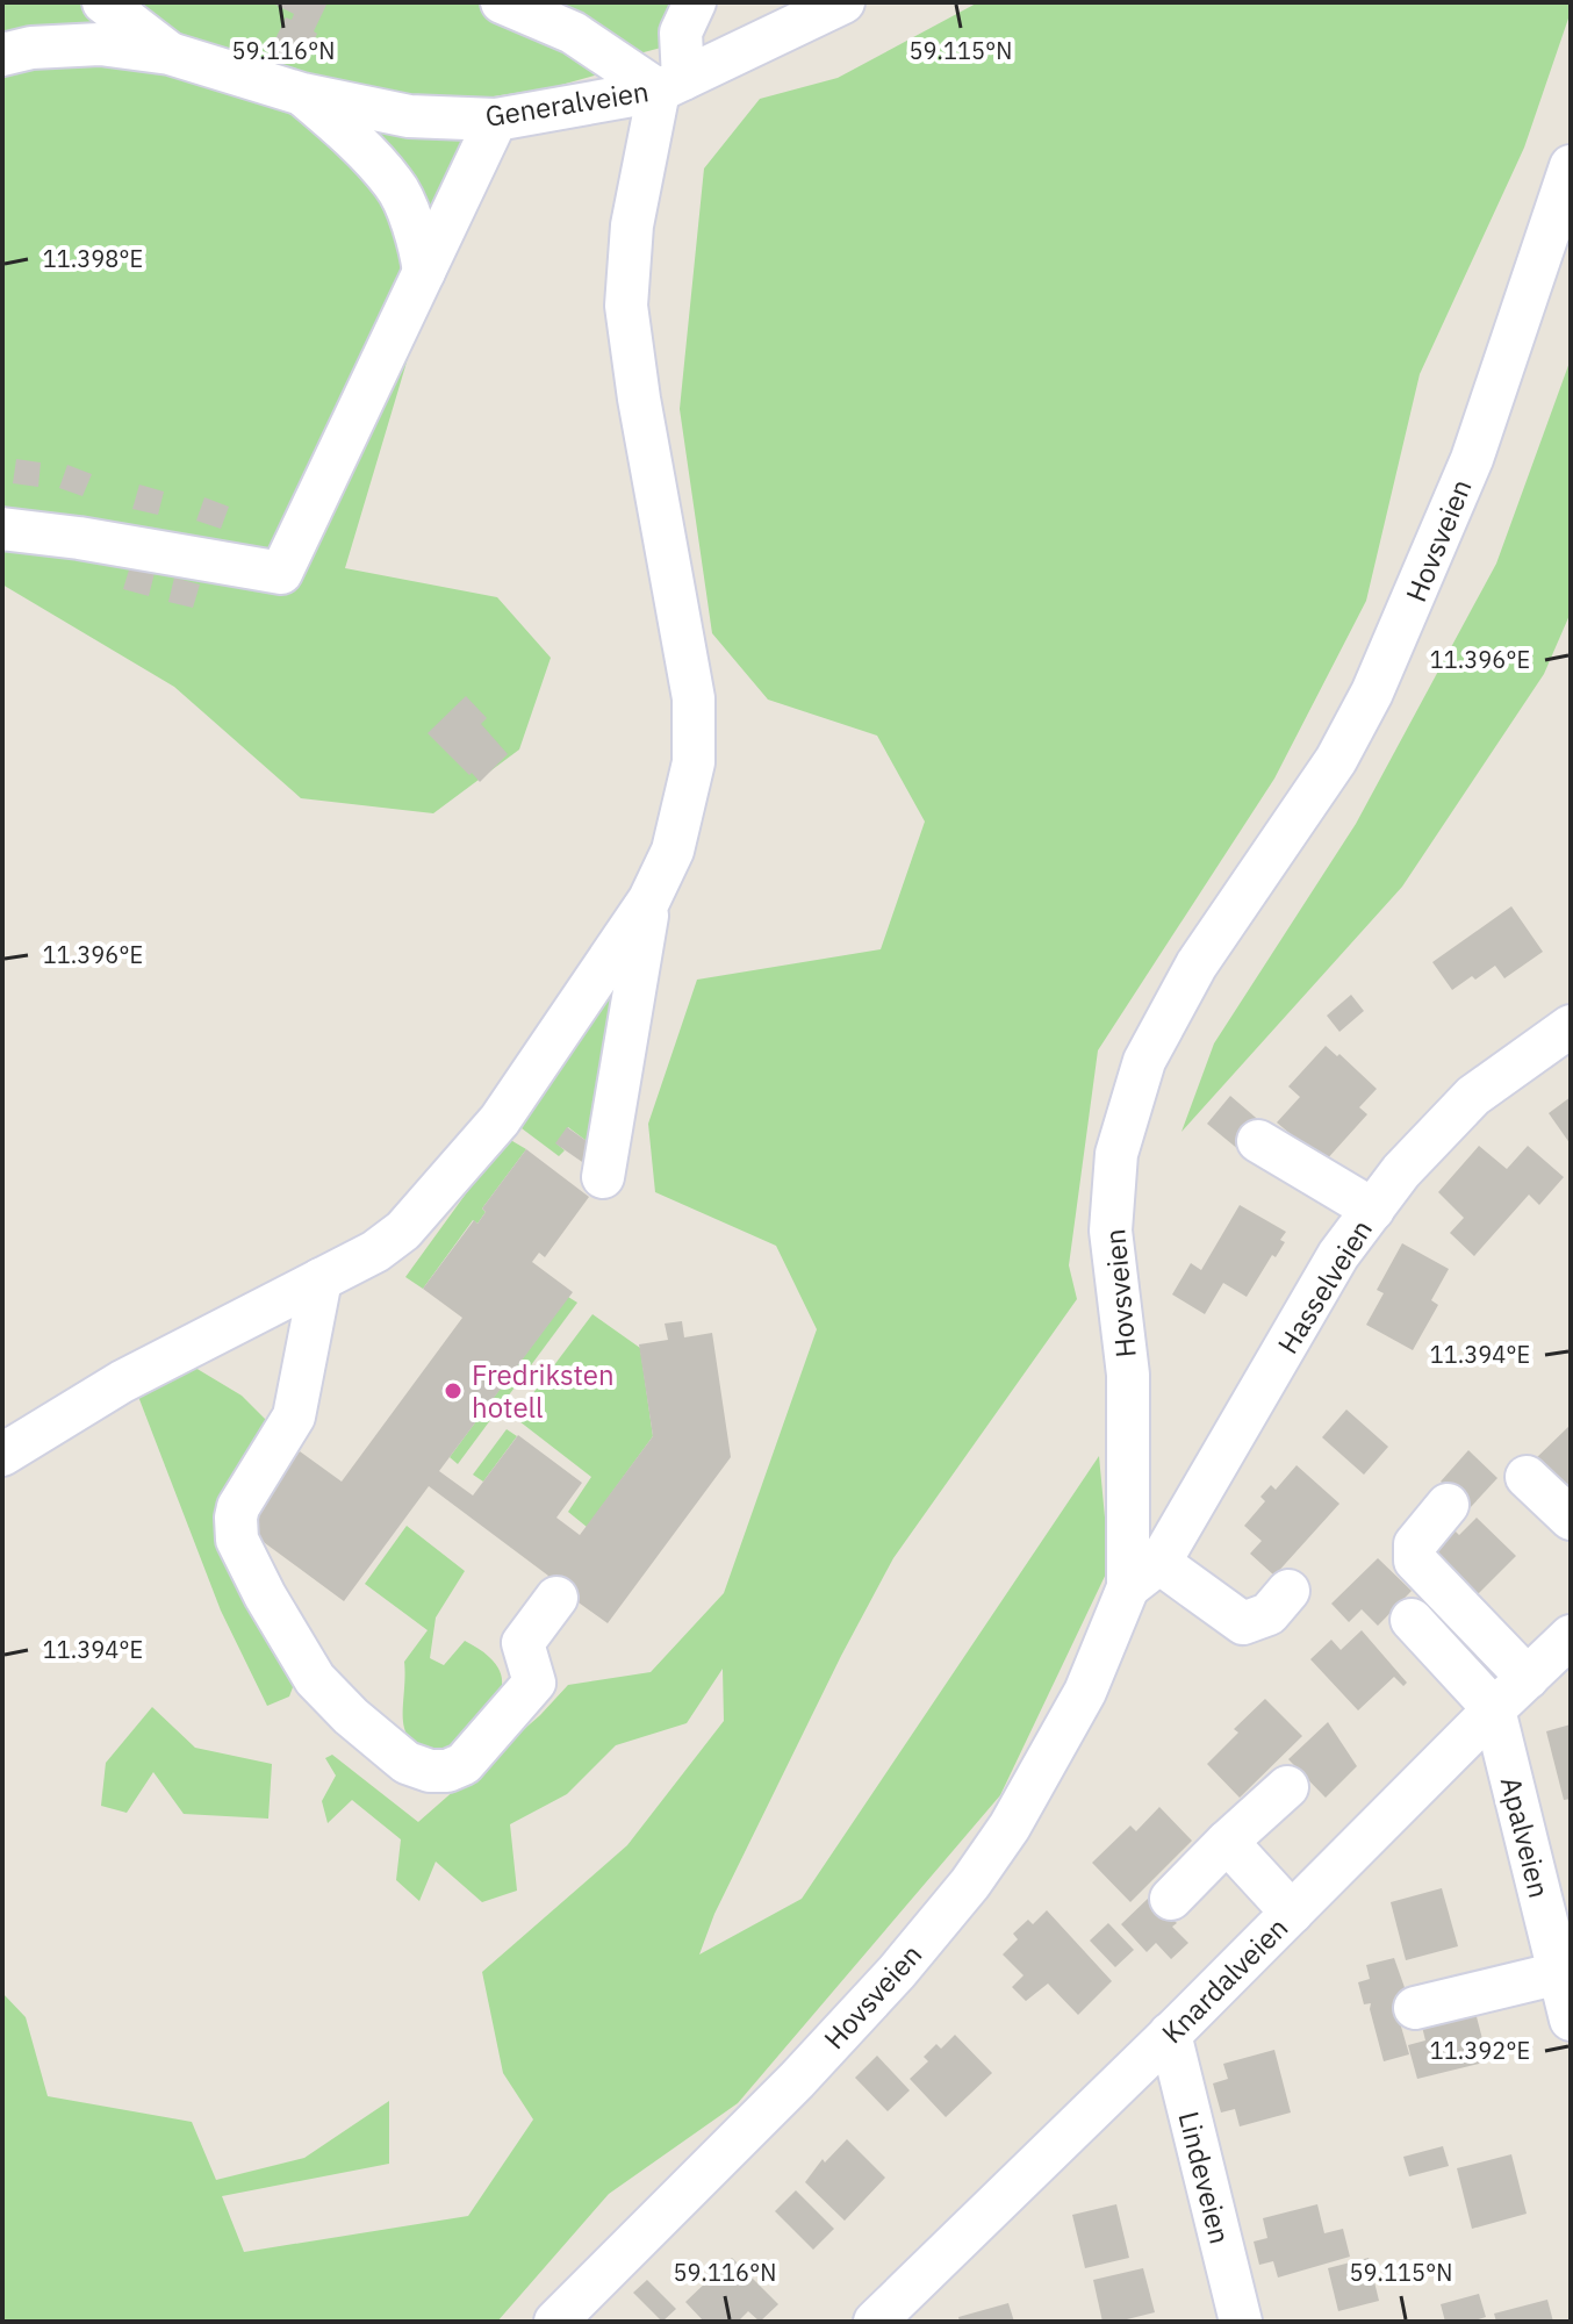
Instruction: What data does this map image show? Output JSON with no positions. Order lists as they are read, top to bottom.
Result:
{
  "streets": {
    "street": [
      "Generalveien",
      "Hovsveien",
      "Hasselveien",
      "Apalveien",
      "Knardalveien",
      "Lindeveien"
    ]
  },
  "crossings": [
    ["Hovsveien", "Hasselveien"],
    ["Apalveien", "Knardalveien"],
    ["Knardalveien", "Lindeveien"]
  ],
  "places": ["Fredriksten hotell"],
  "coordinates": [
    "59.116°N",
    "59.115°N",
    "11.398°E",
    "11.396°E",
    "11.394°E",
    "11.392°E"
  ]
}
